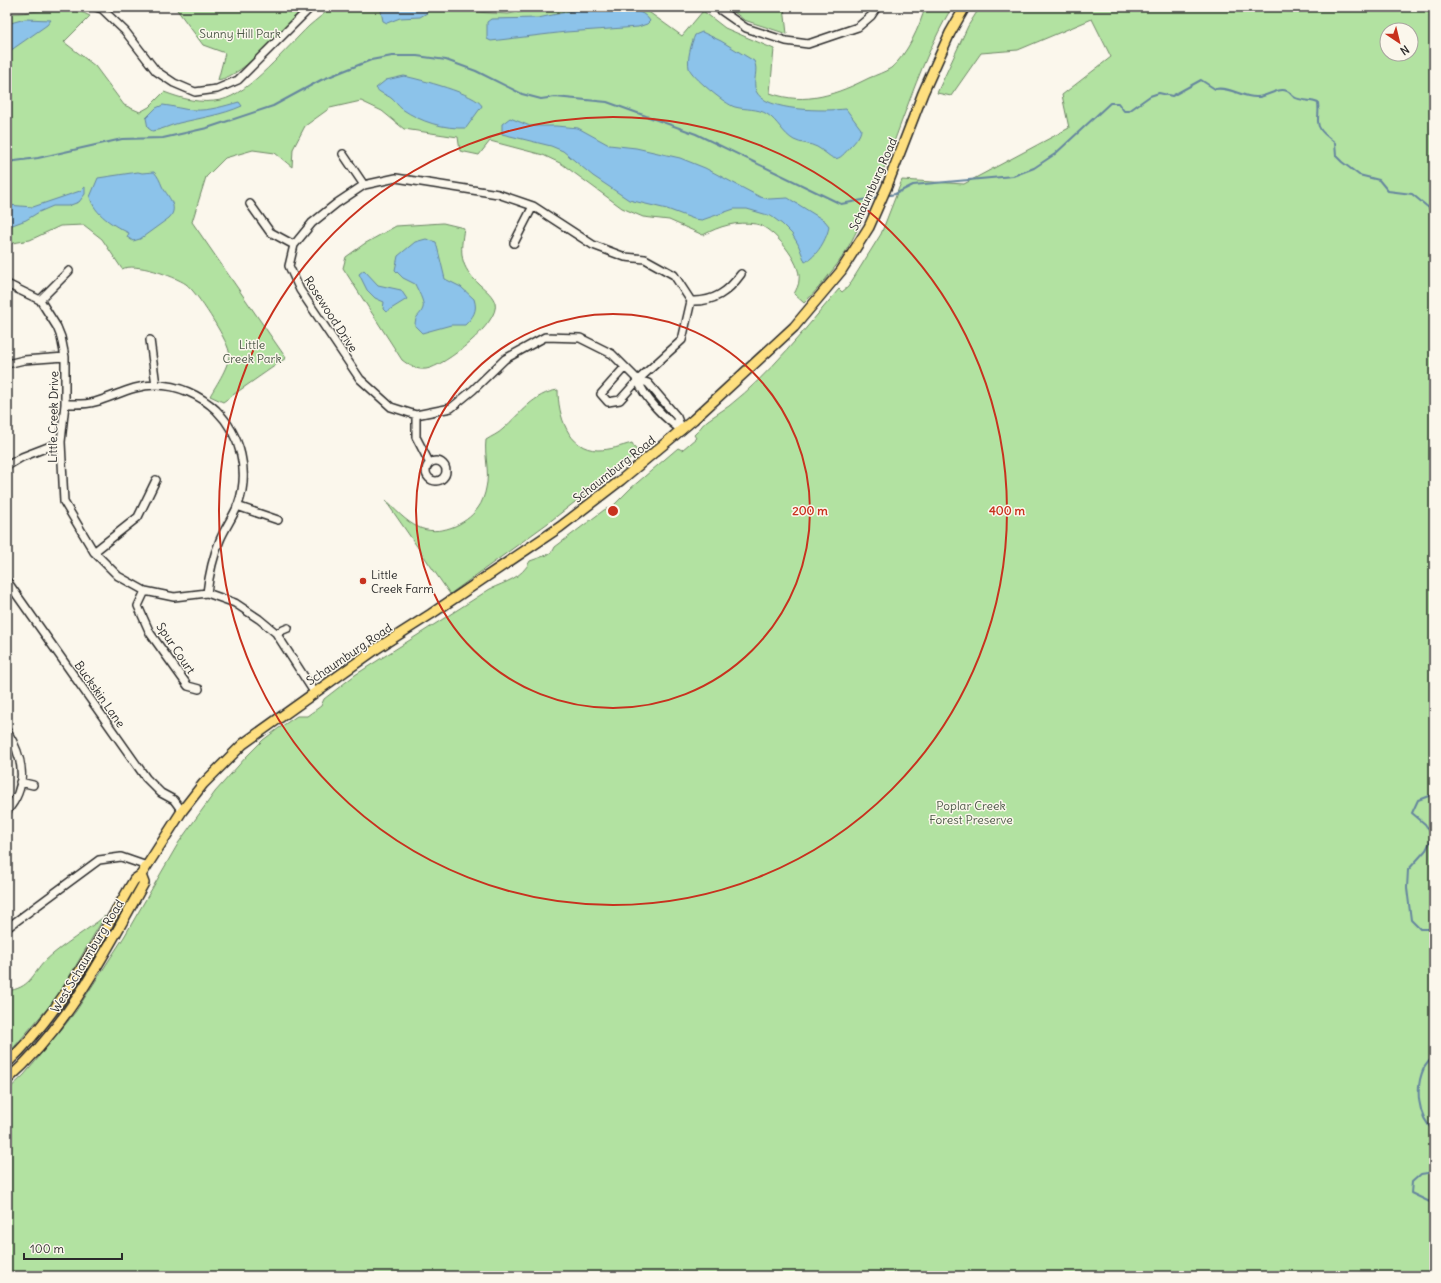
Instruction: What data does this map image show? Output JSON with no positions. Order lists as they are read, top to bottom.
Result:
{
  "streets": {
    "main road": ["Schaumburg Road", "West Schaumburg Road"],
    "street": [
      "Rosewood Drive",
      "Little Creek Drive",
      "Spur Court",
      "Buckskin Lane"
    ]
  },
  "crossings": [
    ["Schaumburg Road", "Rosewood Drive"],
    ["Schaumburg Road", "Little Creek Drive"],
    ["Schaumburg Road", "Buckskin Lane"],
    ["Schaumburg Road", "West Schaumburg Road"],
    ["Little Creek Drive", "Spur Court"]
  ],
  "parks": ["Sunny Hill Park", "Little Creek Park", "Poplar Creek Forest Preserve"],
  "places": ["Little Creek Farm"],
  "scale_bar": "100 m",
  "north": "bottom right",
  "rings": ["200 m", "400 m"]
}
